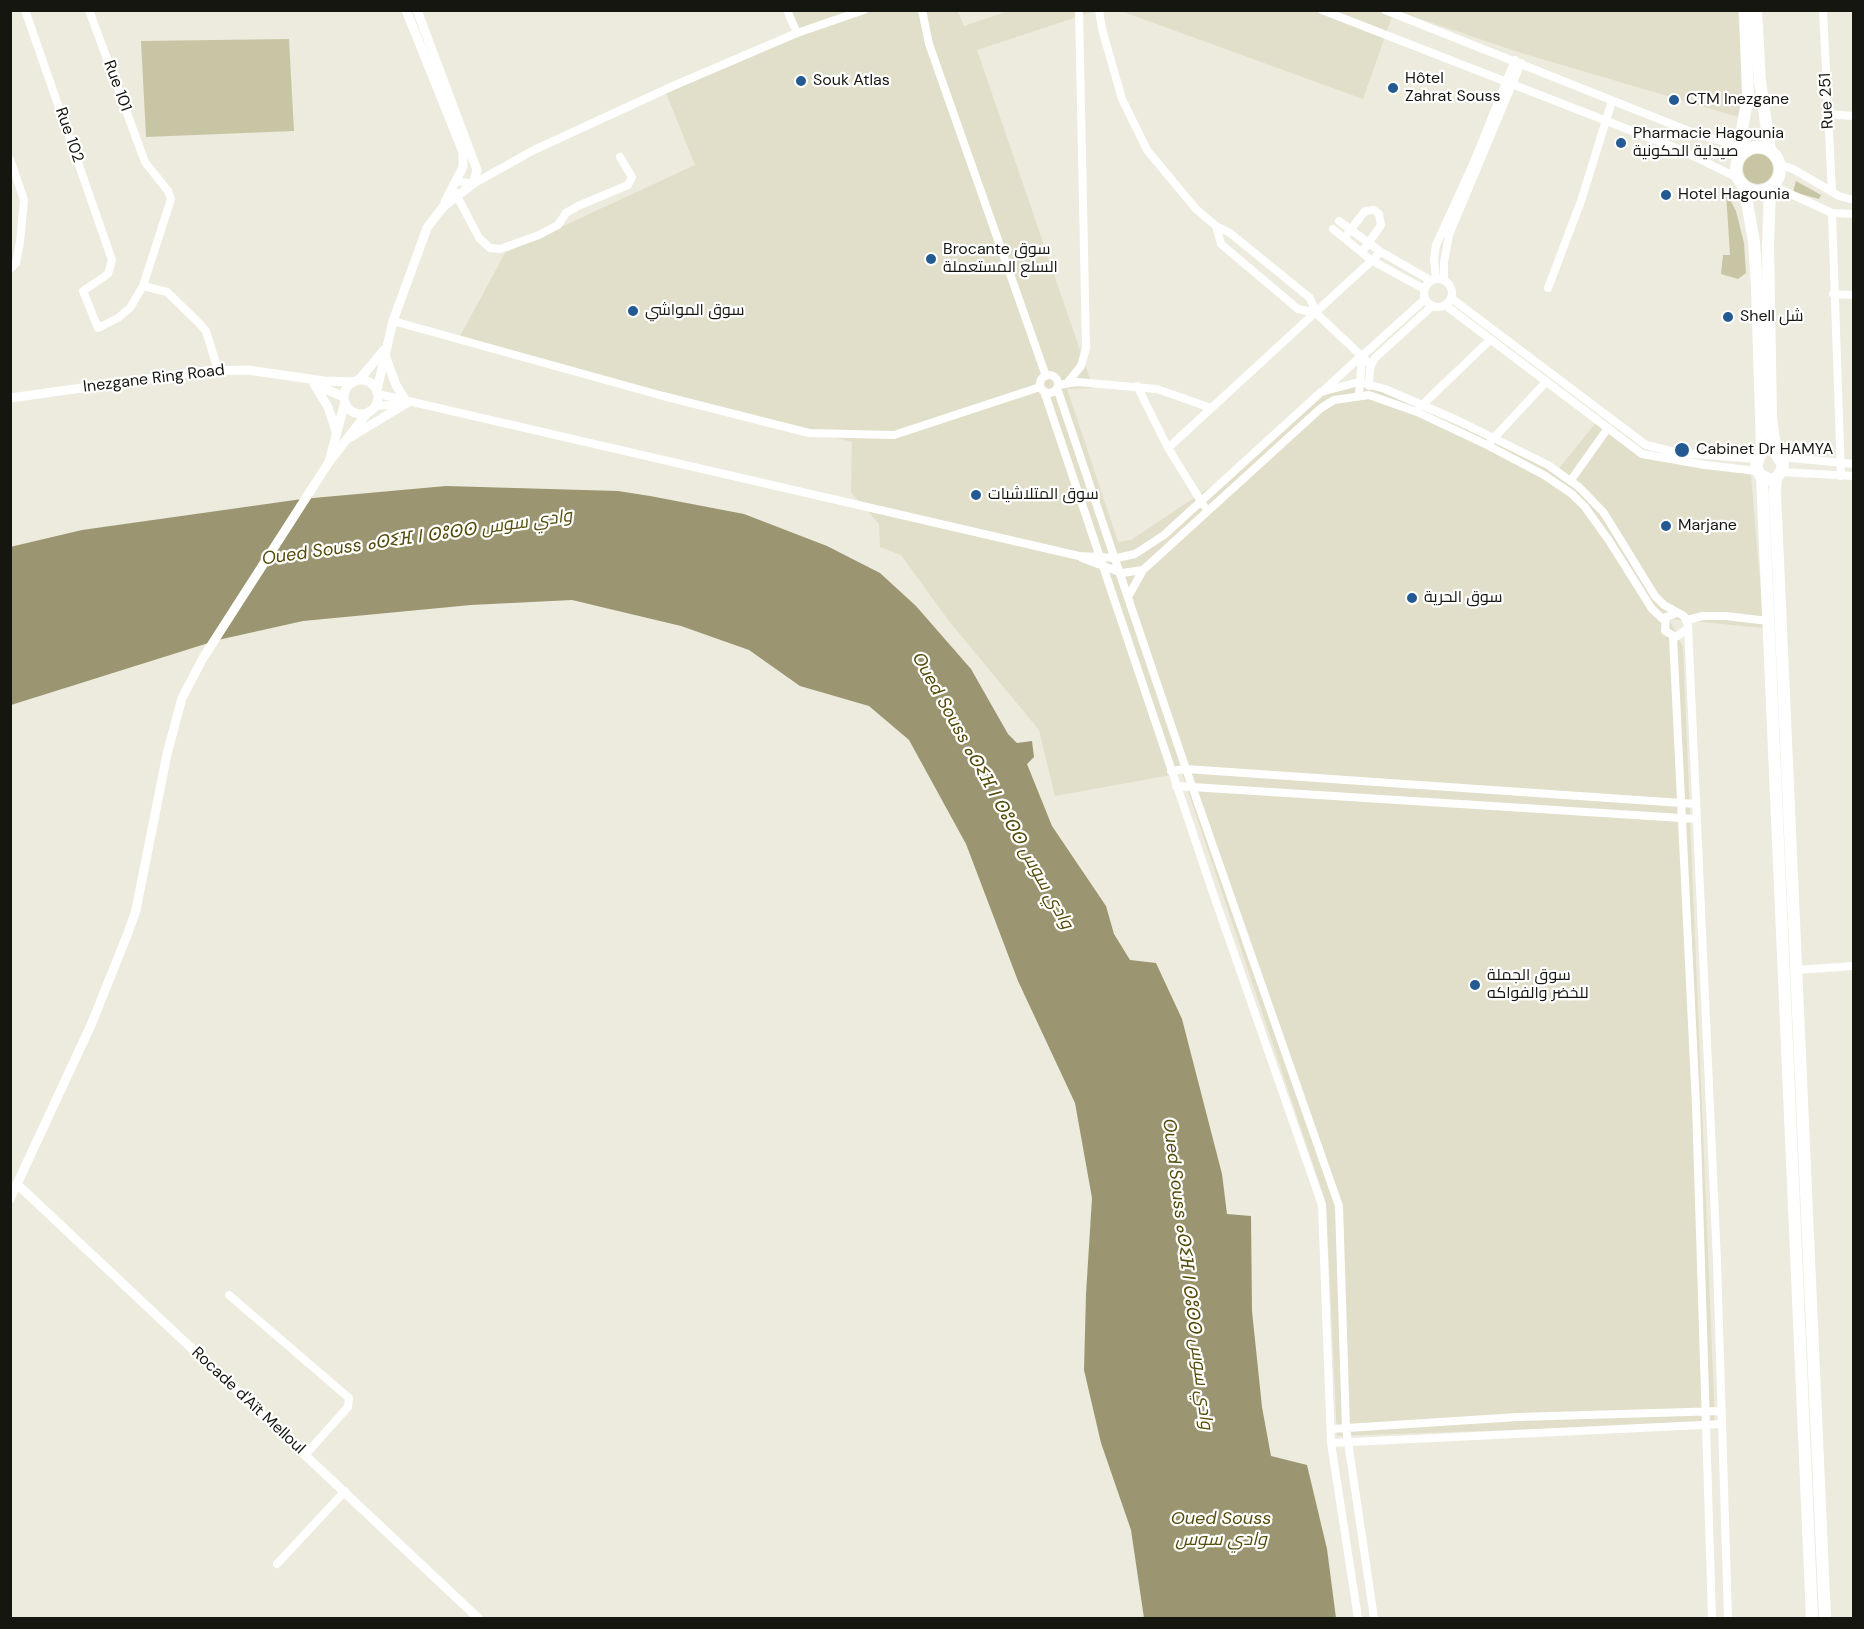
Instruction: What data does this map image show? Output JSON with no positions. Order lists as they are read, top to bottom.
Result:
{
  "streets": {
    "street": [
      "Rue 101",
      "Rue 251",
      "Rue 102",
      "Inezgane Ring Road",
      "Rocade d'Aït Melloul"
    ]
  },
  "crossings": [
    ["Rue 101", "Rue 102"]
  ],
  "water": ["Oued Souss ⴰⵙⵉⴼ ⵏ ⵙⵓⵙⵙ وادي سوس", "Oued Souss وادي سوس"],
  "places": [
    "Souk Atlas",
    "Hôtel Zahrat Souss",
    "CTM Inezgane",
    "Pharmacie Hagounia صيدلية الحكونية",
    "Hotel Hagounia",
    "Brocante سوق السلع المستعملة",
    "سوق المواشي",
    "Shell شل",
    "Cabinet Dr HAMYA",
    "سوق المتلاشيات",
    "Marjane",
    "سوق الحرية",
    "سوق الجملة للخضر والفواكه"
  ]
}
